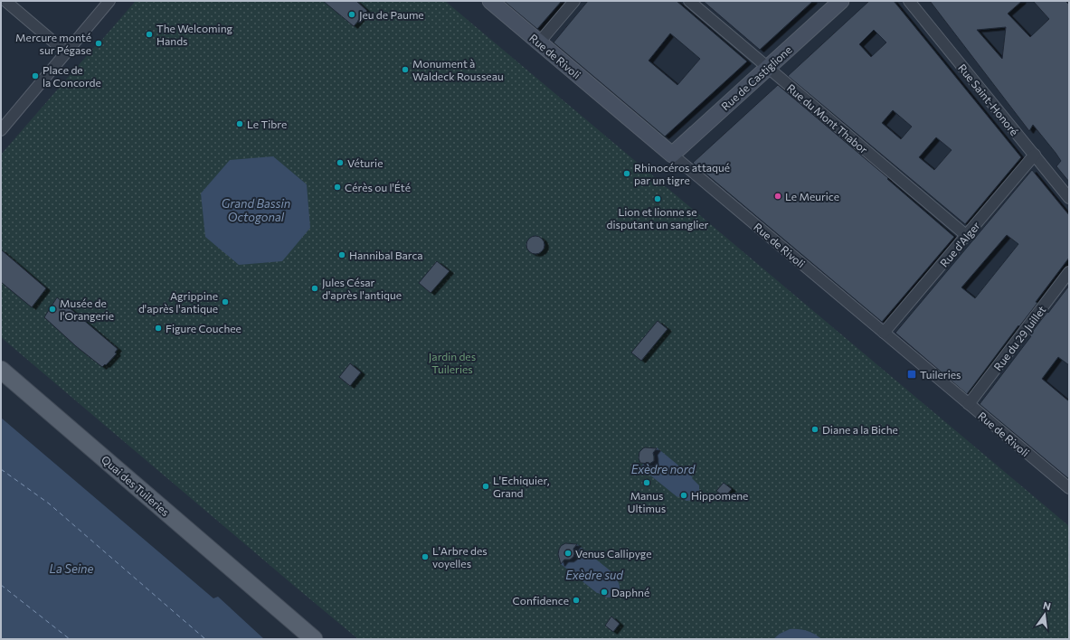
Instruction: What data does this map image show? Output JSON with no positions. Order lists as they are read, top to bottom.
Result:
{
  "streets": {
    "main road": ["Quai des Tuileries"],
    "street": [
      "Rue de Rivoli",
      "Rue de Castiglione",
      "Rue Saint-Honoré",
      "Rue du Mont Thabor",
      "Rue d'Alger",
      "Rue du 29 Juillet"
    ]
  },
  "crossings": [
    ["Rue de Rivoli", "Rue de Castiglione"],
    ["Rue de Rivoli", "Rue d'Alger"],
    ["Rue de Rivoli", "Rue du 29 Juillet"],
    ["Rue de Castiglione", "Rue du Mont Thabor"],
    ["Rue Saint-Honoré", "Rue d'Alger"],
    ["Rue du Mont Thabor", "Rue d'Alger"]
  ],
  "water": [
    "Grand Bassin Octogonal",
    "Exèdre nord",
    "La Seine",
    "Exèdre sud"
  ],
  "parks": ["Jardin des Tuileries"],
  "places": {
    "other": [
      "Jeu de Paume",
      "The Welcoming Hands",
      "Mercure monté sur Pégase",
      "Monument à Waldeck Rousseau",
      "Place de la Concorde",
      "Le Tibre",
      "Véturie",
      "Rhinocéros attaqué par un tigre",
      "Cérès ou l'Été",
      "Le Meurice",
      "Lion et lionne se disputant un sanglier",
      "Hannibal Barca",
      "Jules César d'après l'antique",
      "Agrippine d'après l'antique",
      "Musée de l'Orangerie",
      "Figure Couchee",
      "Diane a la Biche",
      "Manus Ultimus",
      "L'Echiquier, Grand",
      "Hippomene",
      "Venus Callipyge",
      "L'Arbre des voyelles",
      "Daphné",
      "Confidence"
    ],
    "transit": ["Tuileries"]
  },
  "north": "top"
}
